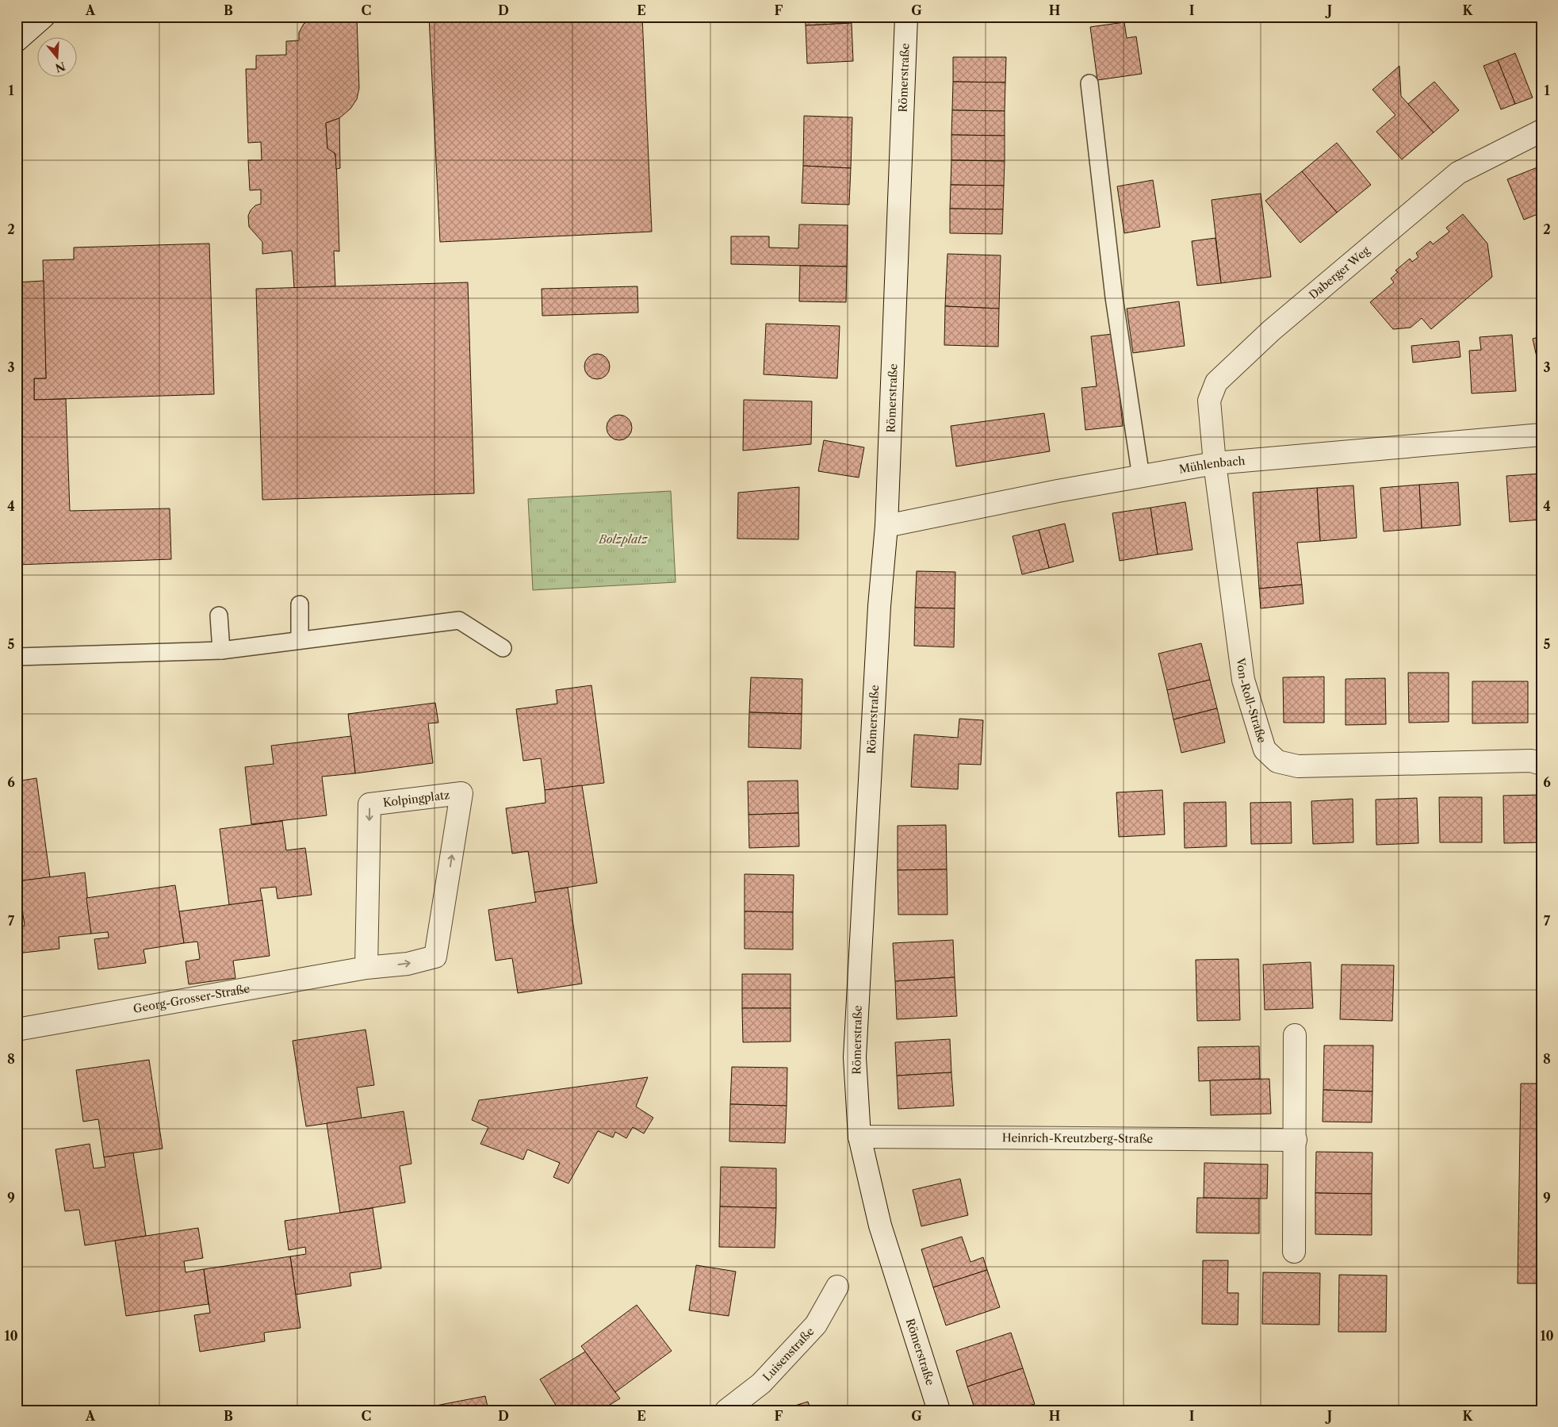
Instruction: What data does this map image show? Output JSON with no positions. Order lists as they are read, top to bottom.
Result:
{
  "streets": {
    "street": [
      "Römerstraße",
      "Daberger Weg",
      "Mühlenbach",
      "Von-Roll-Straße",
      "Kolpingplatz",
      "Georg-Grosser-Straße",
      "Heinrich-Kreutzberg-Straße",
      "Luisenstraße"
    ]
  },
  "crossings": [
    ["Römerstraße", "Mühlenbach"],
    ["Römerstraße", "Heinrich-Kreutzberg-Straße"],
    ["Daberger Weg", "Mühlenbach"],
    ["Daberger Weg", "Von-Roll-Straße"],
    ["Mühlenbach", "Von-Roll-Straße"],
    ["Kolpingplatz", "Georg-Grosser-Straße"]
  ],
  "parks": ["Bolzplatz"],
  "north": "bottom",
  "grid": {
    "columns": [
      "A",
      "B",
      "C",
      "D",
      "E",
      "F",
      "G",
      "H",
      "I",
      "J",
      "K"
    ],
    "rows": [
      "1",
      "2",
      "3",
      "4",
      "5",
      "6",
      "7",
      "8",
      "9",
      "10"
    ]
  }
}
